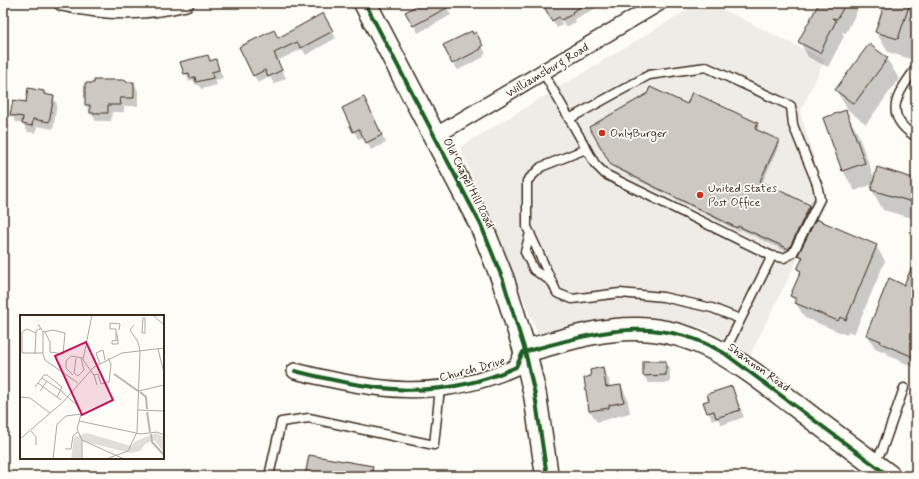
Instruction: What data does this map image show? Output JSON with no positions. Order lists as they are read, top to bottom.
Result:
{
  "streets": {
    "street": [
      "Williamsburg Road",
      "Old Chapel Hill Road",
      "Shannon Road",
      "Church Drive"
    ]
  },
  "crossings": [
    ["Williamsburg Road", "Old Chapel Hill Road"],
    ["Old Chapel Hill Road", "Shannon Road"],
    ["Old Chapel Hill Road", "Church Drive"],
    ["Shannon Road", "Church Drive"]
  ],
  "places": ["OnlyBurger", "United States Post Office"]
}
